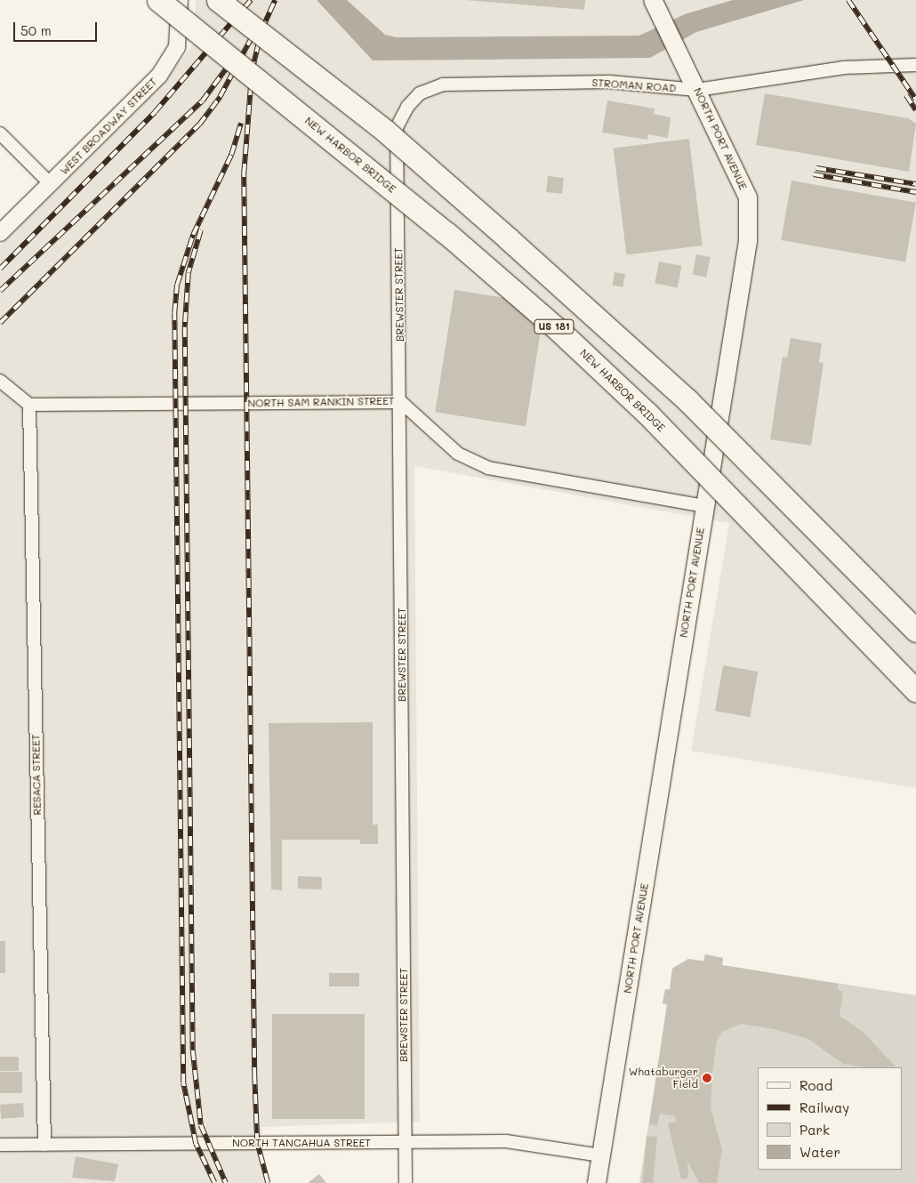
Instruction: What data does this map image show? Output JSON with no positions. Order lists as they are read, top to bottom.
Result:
{
  "streets": {
    "highway": ["NEW HARBOR BRIDGE", "US 181"],
    "main road": ["NORTH PORT AVENUE"],
    "street": [
      "STROMAN ROAD",
      "WEST BROADWAY STREET",
      "BREWSTER STREET",
      "NORTH SAM RANKIN STREET",
      "RESACA STREET",
      "NORTH TANCAHUA STREET"
    ]
  },
  "crossings": [
    ["STROMAN ROAD", "NORTH PORT AVENUE"],
    ["STROMAN ROAD", "BREWSTER STREET"],
    ["NORTH PORT AVENUE", "NORTH SAM RANKIN STREET"],
    ["NORTH PORT AVENUE", "NORTH TANCAHUA STREET"],
    ["BREWSTER STREET", "NORTH SAM RANKIN STREET"],
    ["BREWSTER STREET", "NORTH TANCAHUA STREET"],
    ["NORTH SAM RANKIN STREET", "RESACA STREET"],
    ["RESACA STREET", "NORTH TANCAHUA STREET"]
  ],
  "places": ["Whataburger Field"],
  "legend": [
    "Road",
    "Railway",
    "Park",
    "Water"
  ],
  "scale_bar": "50 m"
}
